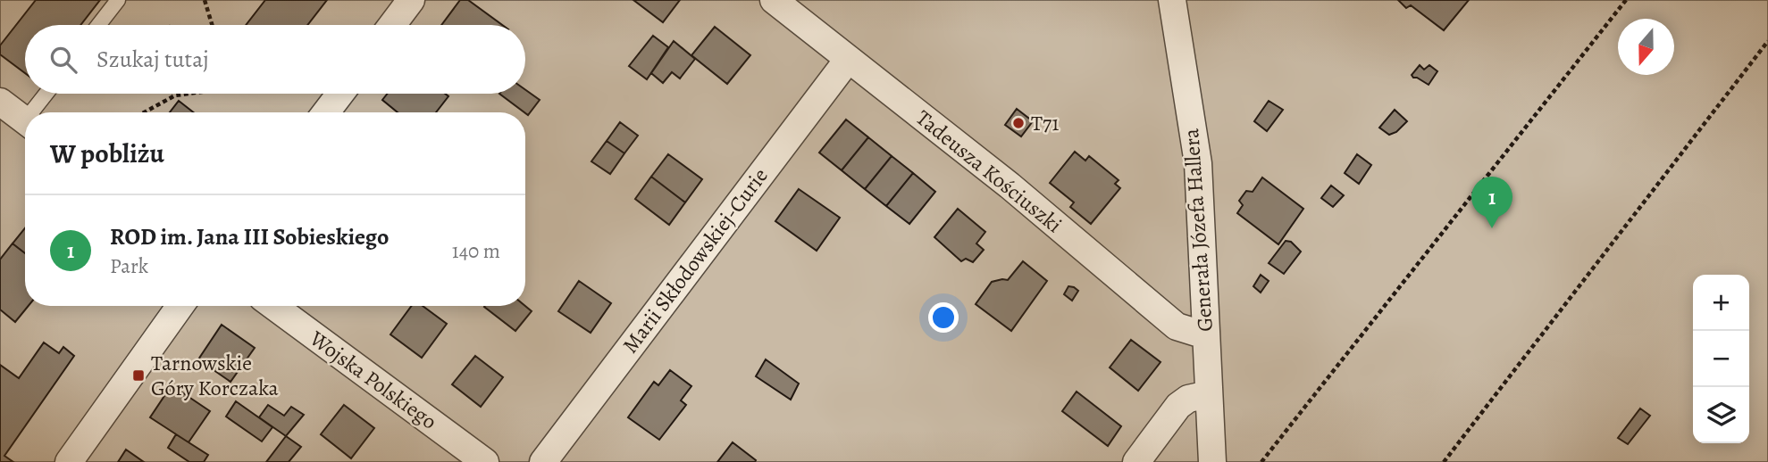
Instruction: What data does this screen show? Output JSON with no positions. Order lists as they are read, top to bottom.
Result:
{
  "streets": {
    "street": [
      "Tadeusza Kościuszki",
      "Generała Józefa Hallera",
      "Marii Skłodowskiej-Curie",
      "Wojska Polskiego"
    ]
  },
  "crossings": [
    ["Tadeusza Kościuszki", "Generała Józefa Hallera"],
    ["Tadeusza Kościuszki", "Marii Skłodowskiej-Curie"]
  ],
  "places": {
    "other": ["T71"],
    "transit": ["Tarnowskie Góry Korczaka"]
  },
  "north": "bottom",
  "page": {
    "search": "Szukaj tutaj",
    "heading": "W pobliżu",
    "pins": "1",
    "list": [
      {
        "mark": "1",
        "name": "ROD im. Jana III Sobieskiego",
        "note": "Park",
        "value": "140 m"
      }
    ],
    "map_buttons": ["+", "−"]
  }
}
